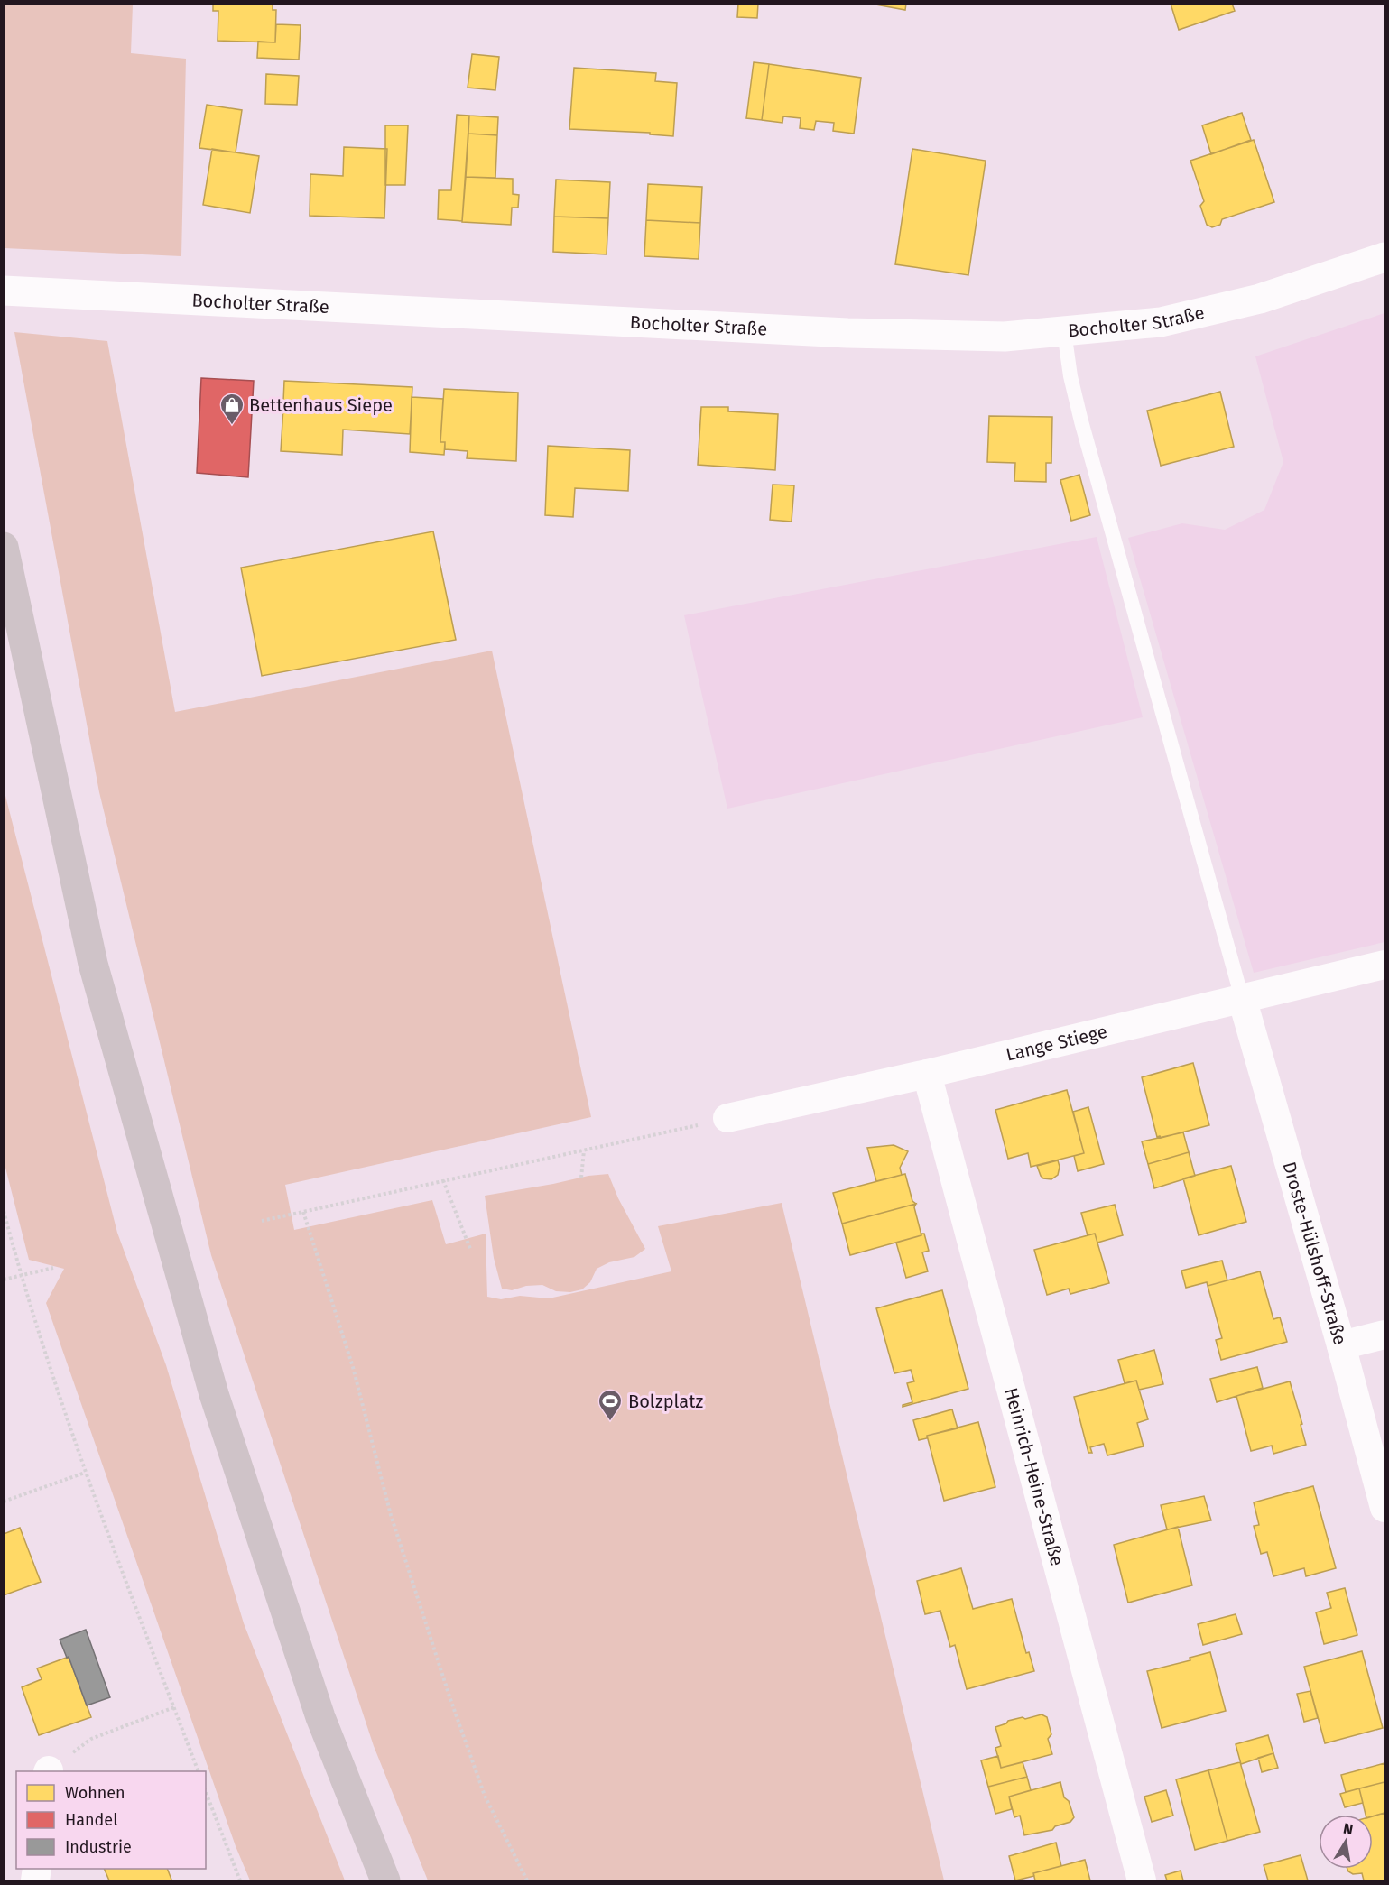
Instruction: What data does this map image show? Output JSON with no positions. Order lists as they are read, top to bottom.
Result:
{
  "streets": {
    "street": [
      "Bocholter Straße",
      "Lange Stiege",
      "Droste-Hülshoff-Straße",
      "Heinrich-Heine-Straße"
    ]
  },
  "crossings": [
    ["Lange Stiege", "Droste-Hülshoff-Straße"],
    ["Lange Stiege", "Heinrich-Heine-Straße"]
  ],
  "places": {
    "shop": ["Bettenhaus Siepe"],
    "sports": ["Bolzplatz"]
  },
  "legend": ["Wohnen", "Handel", "Industrie"],
  "north": "top"
}
